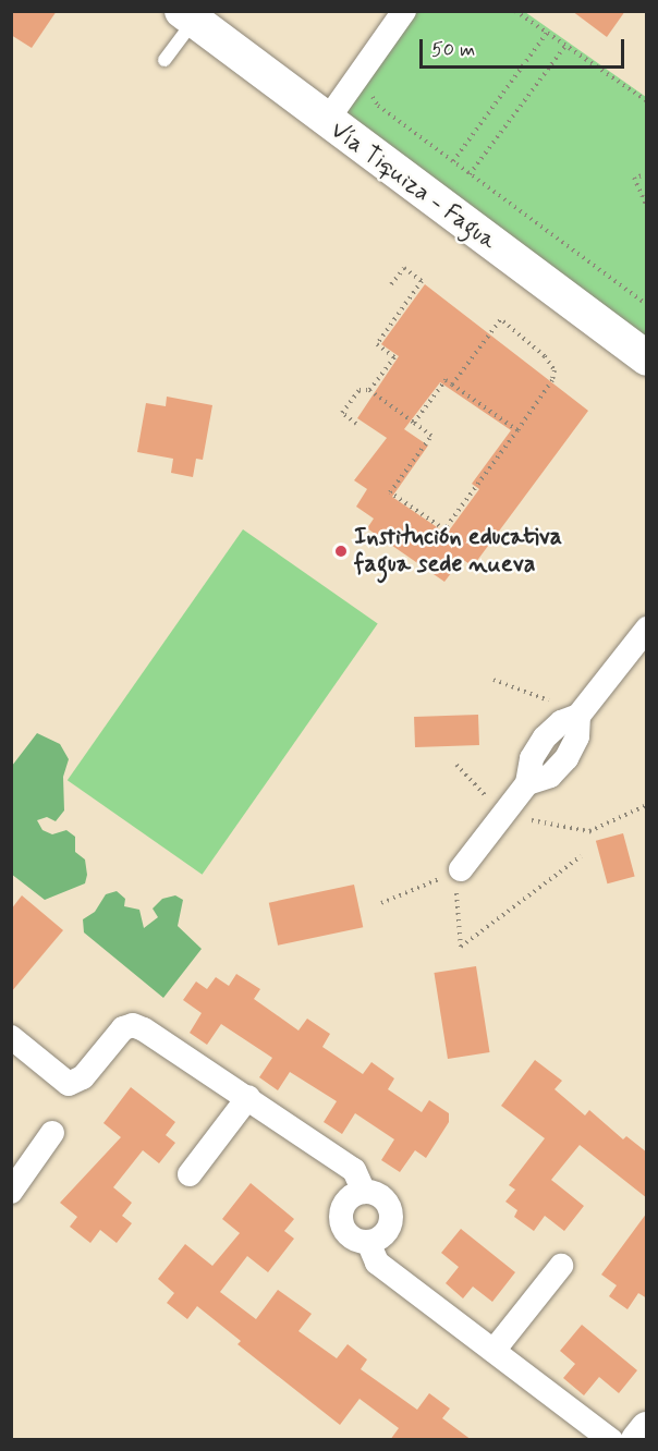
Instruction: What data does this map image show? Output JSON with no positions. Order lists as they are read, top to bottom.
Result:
{
  "streets": {
    "street": ["Vía Tiquiza - Fagua"]
  },
  "places": ["Institución educativa fagua sede nueva"],
  "scale_bar": "50 m"
}
